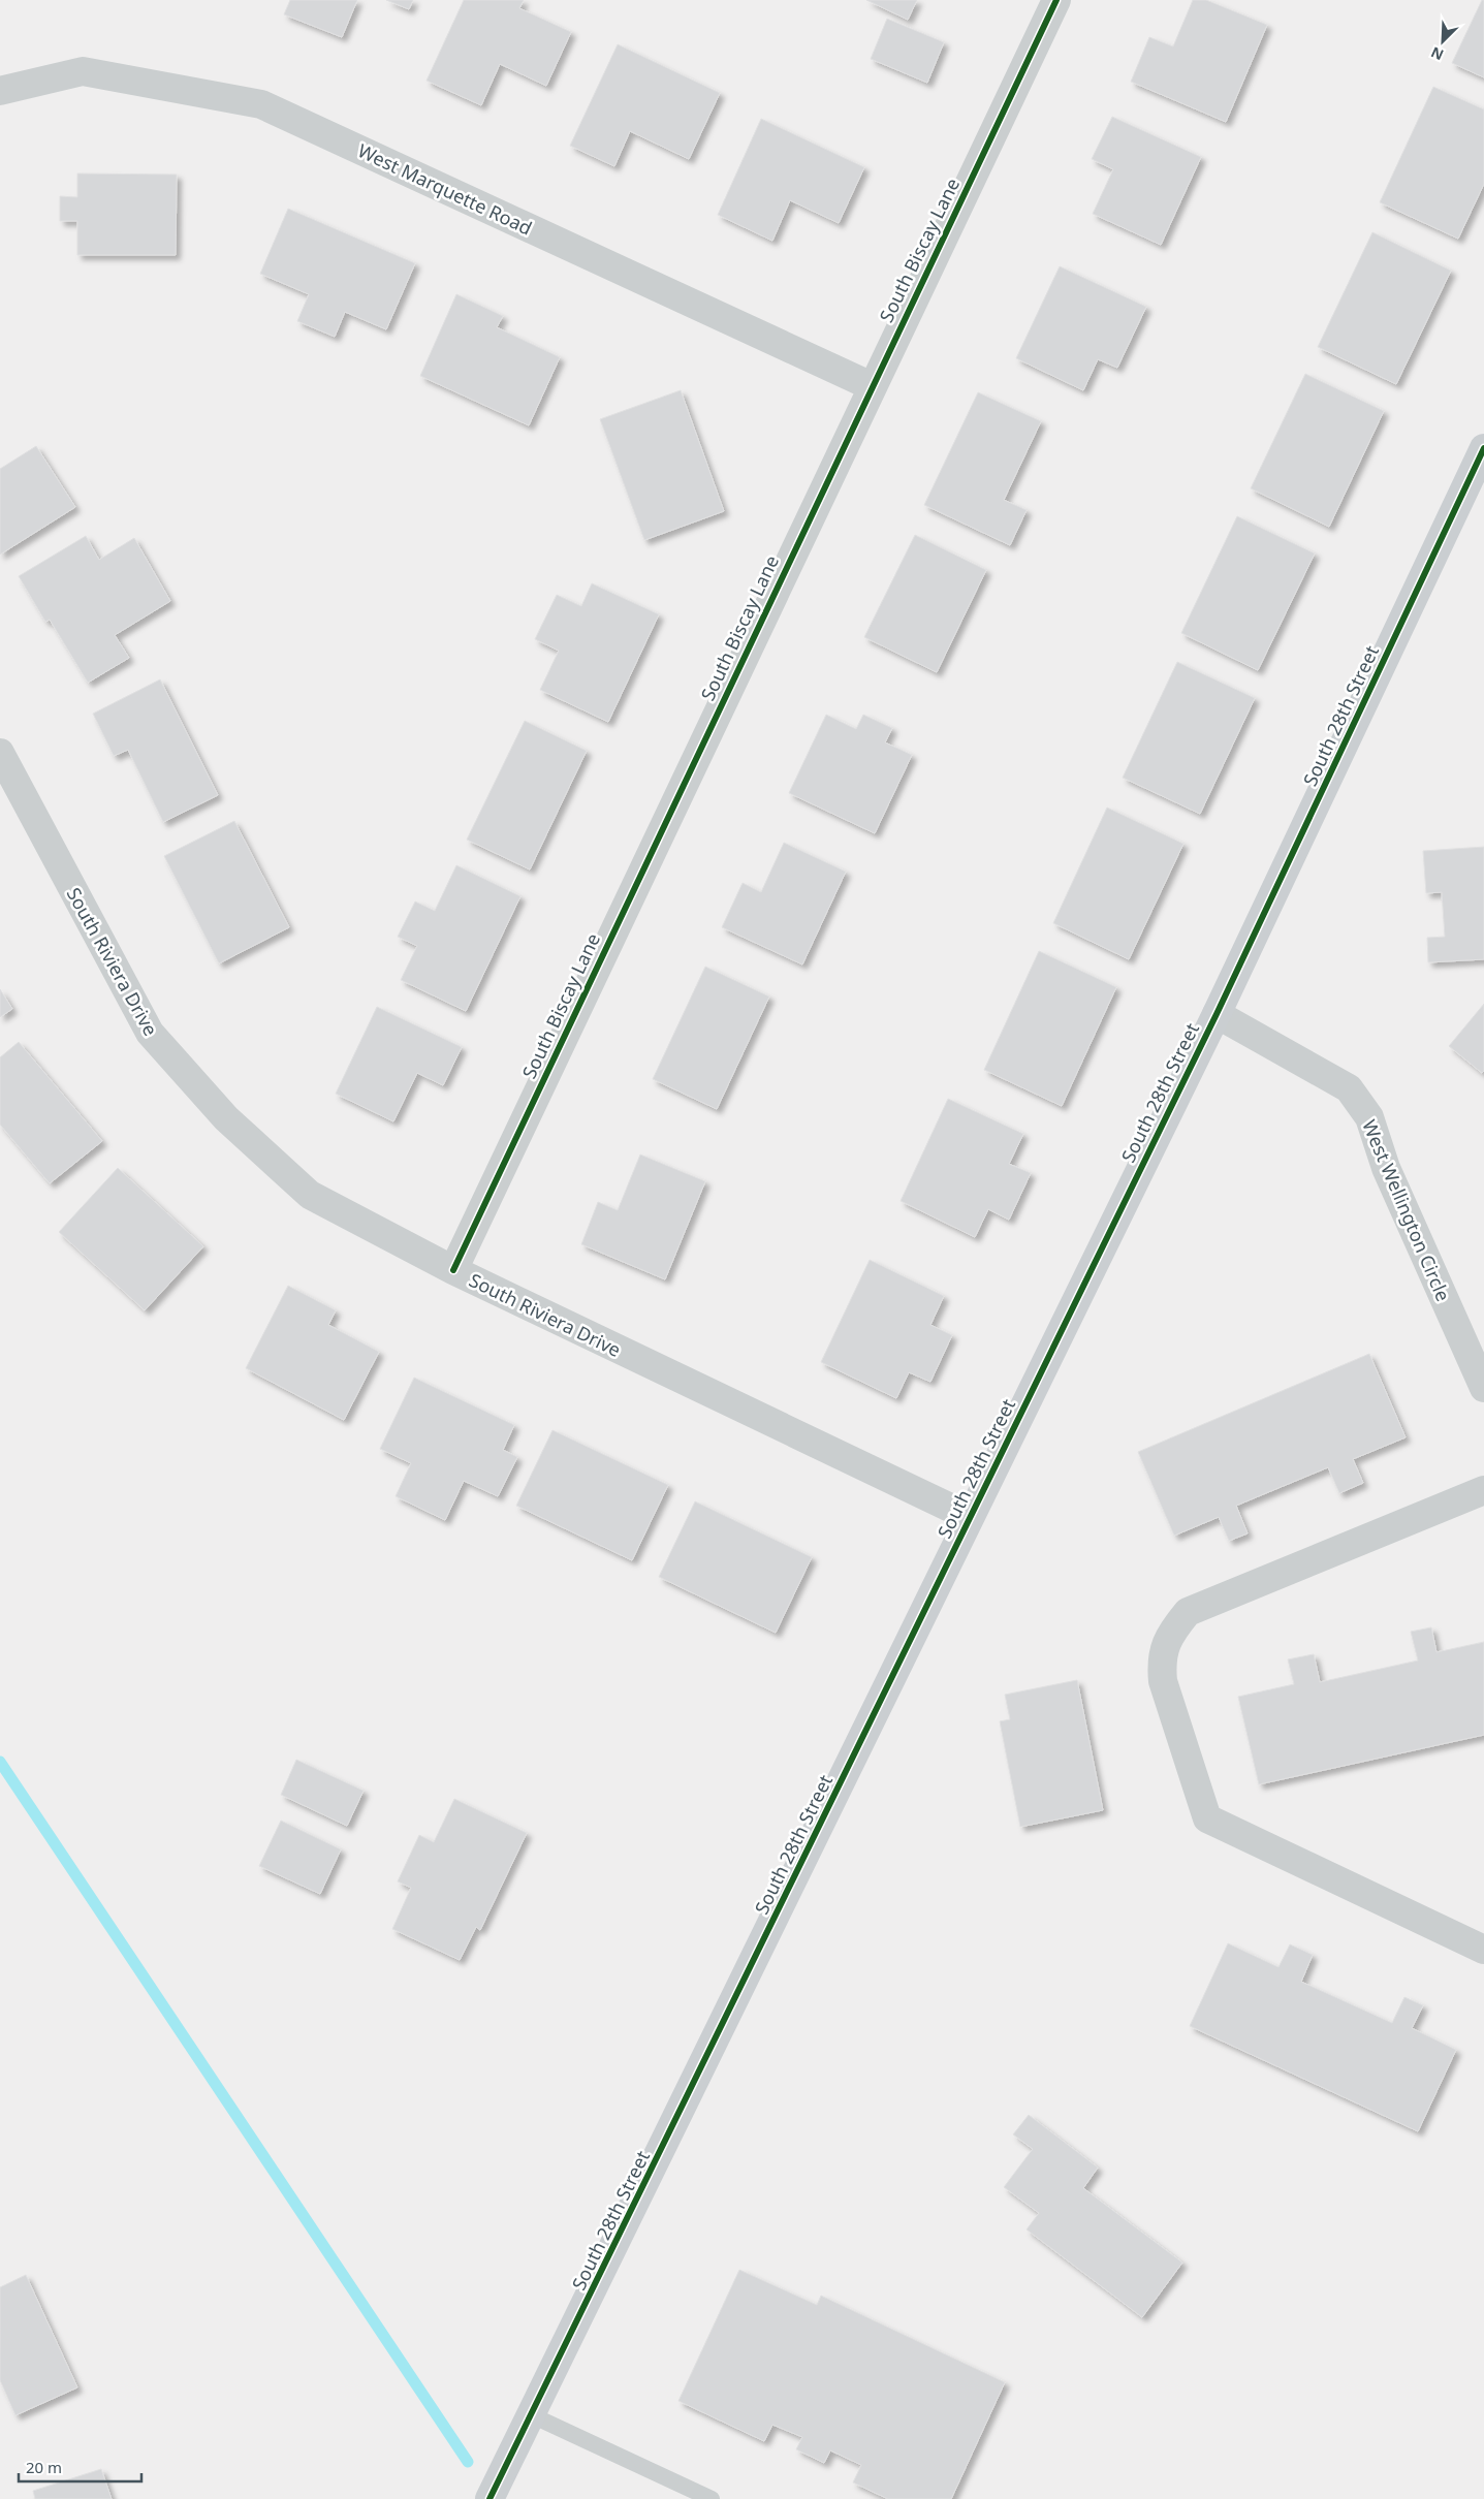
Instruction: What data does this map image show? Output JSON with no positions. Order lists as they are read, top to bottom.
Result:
{
  "streets": {
    "street": [
      "West Marquette Road",
      "South Biscay Lane",
      "South 28th Street",
      "South Riviera Drive",
      "West Wellington Circle"
    ]
  },
  "crossings": [
    ["West Marquette Road", "South Biscay Lane"],
    ["South Biscay Lane", "South Riviera Drive"],
    ["South 28th Street", "South Riviera Drive"],
    ["South 28th Street", "West Wellington Circle"]
  ],
  "scale_bar": "20 m",
  "north": "bottom left"
}
